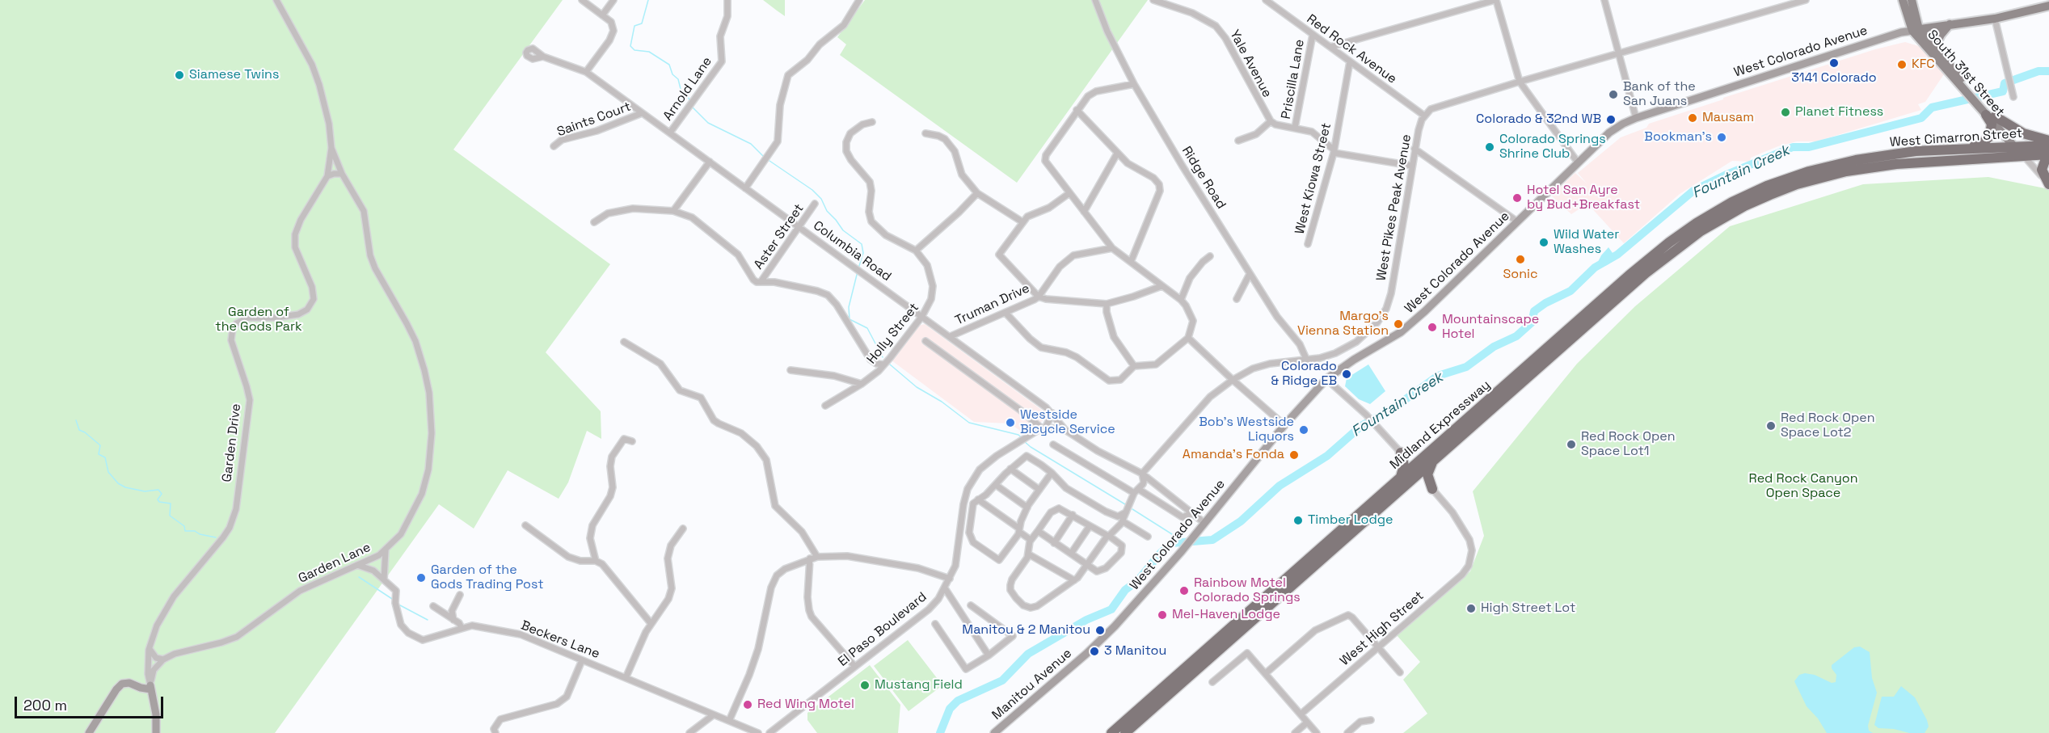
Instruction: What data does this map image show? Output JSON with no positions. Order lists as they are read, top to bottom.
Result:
{
  "streets": {
    "highway": ["West Cimarron Street", "Midland Expressway"],
    "main road": [
      "West Colorado Avenue",
      "South 31st Street",
      "Garden Drive",
      "Manitou Avenue"
    ],
    "street": [
      "Red Rock Avenue",
      "Yale Avenue",
      "Priscilla Lane",
      "Arnold Lane",
      "Saints Court",
      "Ridge Road",
      "West Kiowa Street",
      "West Pikes Peak Avenue",
      "Aster Street",
      "Columbia Road",
      "Truman Drive",
      "Holly Street",
      "Garden Lane",
      "West High Street",
      "El Paso Boulevard",
      "Beckers Lane"
    ]
  },
  "crossings": [
    ["Red Rock Avenue", "Priscilla Lane"],
    ["Red Rock Avenue", "West Kiowa Street"],
    ["Red Rock Avenue", "West Pikes Peak Avenue"],
    ["West Colorado Avenue", "South 31st Street"],
    ["West Colorado Avenue", "Columbia Road"],
    ["West Colorado Avenue", "Manitou Avenue"],
    ["South 31st Street", "West Cimarron Street"],
    ["Arnold Lane", "Columbia Road"],
    ["Saints Court", "Columbia Road"],
    ["West Cimarron Street", "Midland Expressway"],
    ["Ridge Road", "West Pikes Peak Avenue"],
    ["West Pikes Peak Avenue", "Columbia Road"],
    ["Aster Street", "Columbia Road"],
    ["Columbia Road", "Truman Drive"],
    ["Columbia Road", "Holly Street"],
    ["Garden Drive", "Garden Lane"],
    ["Garden Lane", "Beckers Lane"]
  ],
  "water": ["Fountain Creek"],
  "parks": ["Garden of the Gods Park", "Red Rock Canyon Open Space"],
  "places": [
    "3141 Colorado",
    "KFC",
    "Siamese Twins",
    "Bank of the San Juans",
    "Planet Fitness",
    "Mausam",
    "Colorado & 32nd WB",
    "Bookman's",
    "Colorado Springs Shrine Club",
    "Hotel San Ayre by Bud+Breakfast",
    "Wild Water Washes",
    "Sonic",
    "Margo's Vienna Station",
    "Mountainscape Hotel",
    "Colorado & Ridge EB",
    "Westside Bicycle Service",
    "Red Rock Open Space Lot2",
    "Bob's Westside Liquors",
    "Red Rock Open Space Lot1",
    "Amanda's Fonda",
    "Timber Lodge",
    "Garden of the Gods Trading Post",
    "Rainbow Motel Colorado Springs",
    "High Street Lot",
    "Mel-Haven Lodge",
    "Manitou & 2 Manitou",
    "3 Manitou",
    "Mustang Field",
    "Red Wing Motel"
  ],
  "scale_bar": "200 m"
}
